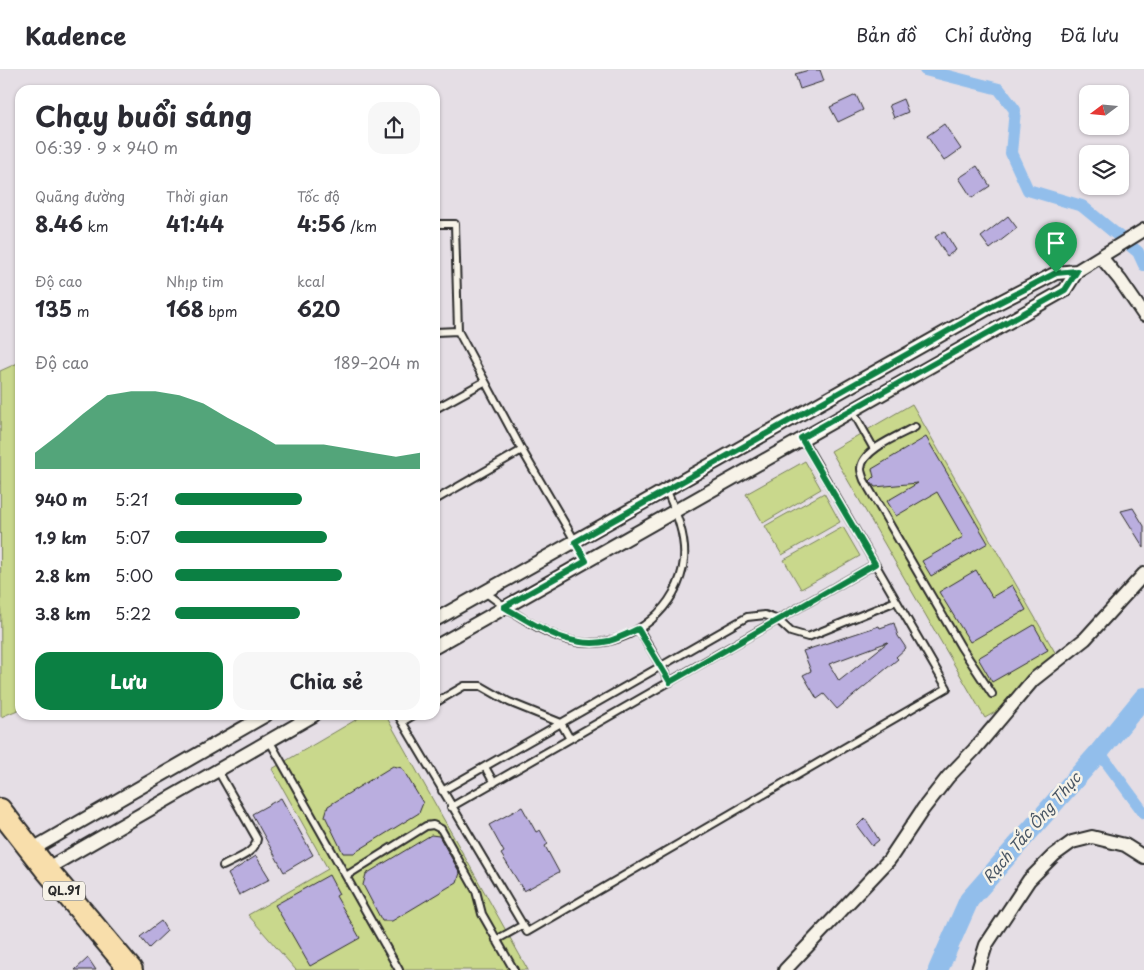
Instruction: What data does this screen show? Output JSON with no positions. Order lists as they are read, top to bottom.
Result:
{
  "streets": {
    "highway": ["QL.91"]
  },
  "water": ["Rạch Tắc Ông Thục"],
  "north": "left",
  "page": {
    "header": "Kadence",
    "nav": ["Bản đồ", "Chỉ đường", "Đã lưu"],
    "heading": ["Chạy buổi sáng", "06:39 · 9 × 940 m"],
    "stats": [
      ["Quãng đường", "8.46 km"],
      ["Thời gian", "41:44"],
      ["Tốc độ", "4:56 /km"],
      ["Độ cao", "135 m"],
      ["Nhịp tim", "168 bpm"],
      ["kcal", "620"]
    ],
    "chart": ["Độ cao", "189–204 m"],
    "list": [
      {
        "name": "940 m",
        "note": "5:21"
      },
      {
        "name": "1.9 km",
        "note": "5:07"
      },
      {
        "name": "2.8 km",
        "note": "5:00"
      },
      {
        "name": "3.8 km",
        "note": "5:22"
      }
    ],
    "buttons": ["Lưu", "Chia sẻ"]
  }
}
